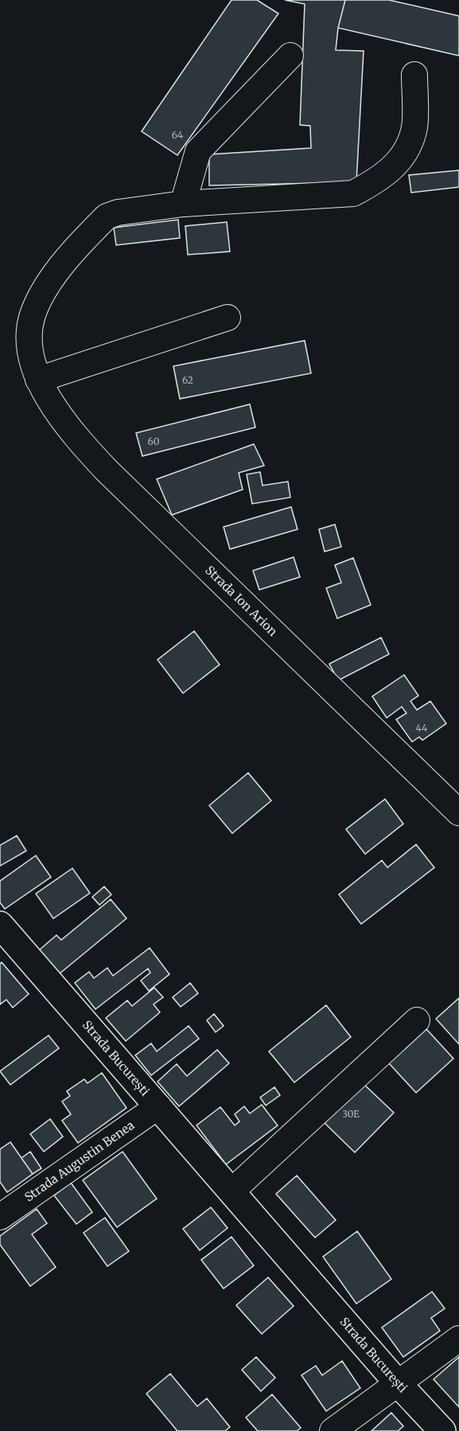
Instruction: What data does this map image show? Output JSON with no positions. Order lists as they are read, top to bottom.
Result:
{
  "streets": {
    "main road": ["Strada București"],
    "street": ["Strada Ion Arion", "Strada Augustin Benea"]
  },
  "crossings": [
    ["Strada București", "Strada Augustin Benea"]
  ],
  "house_numbers": [
    "64",
    "62",
    "60",
    "44",
    "30E"
  ]
}
